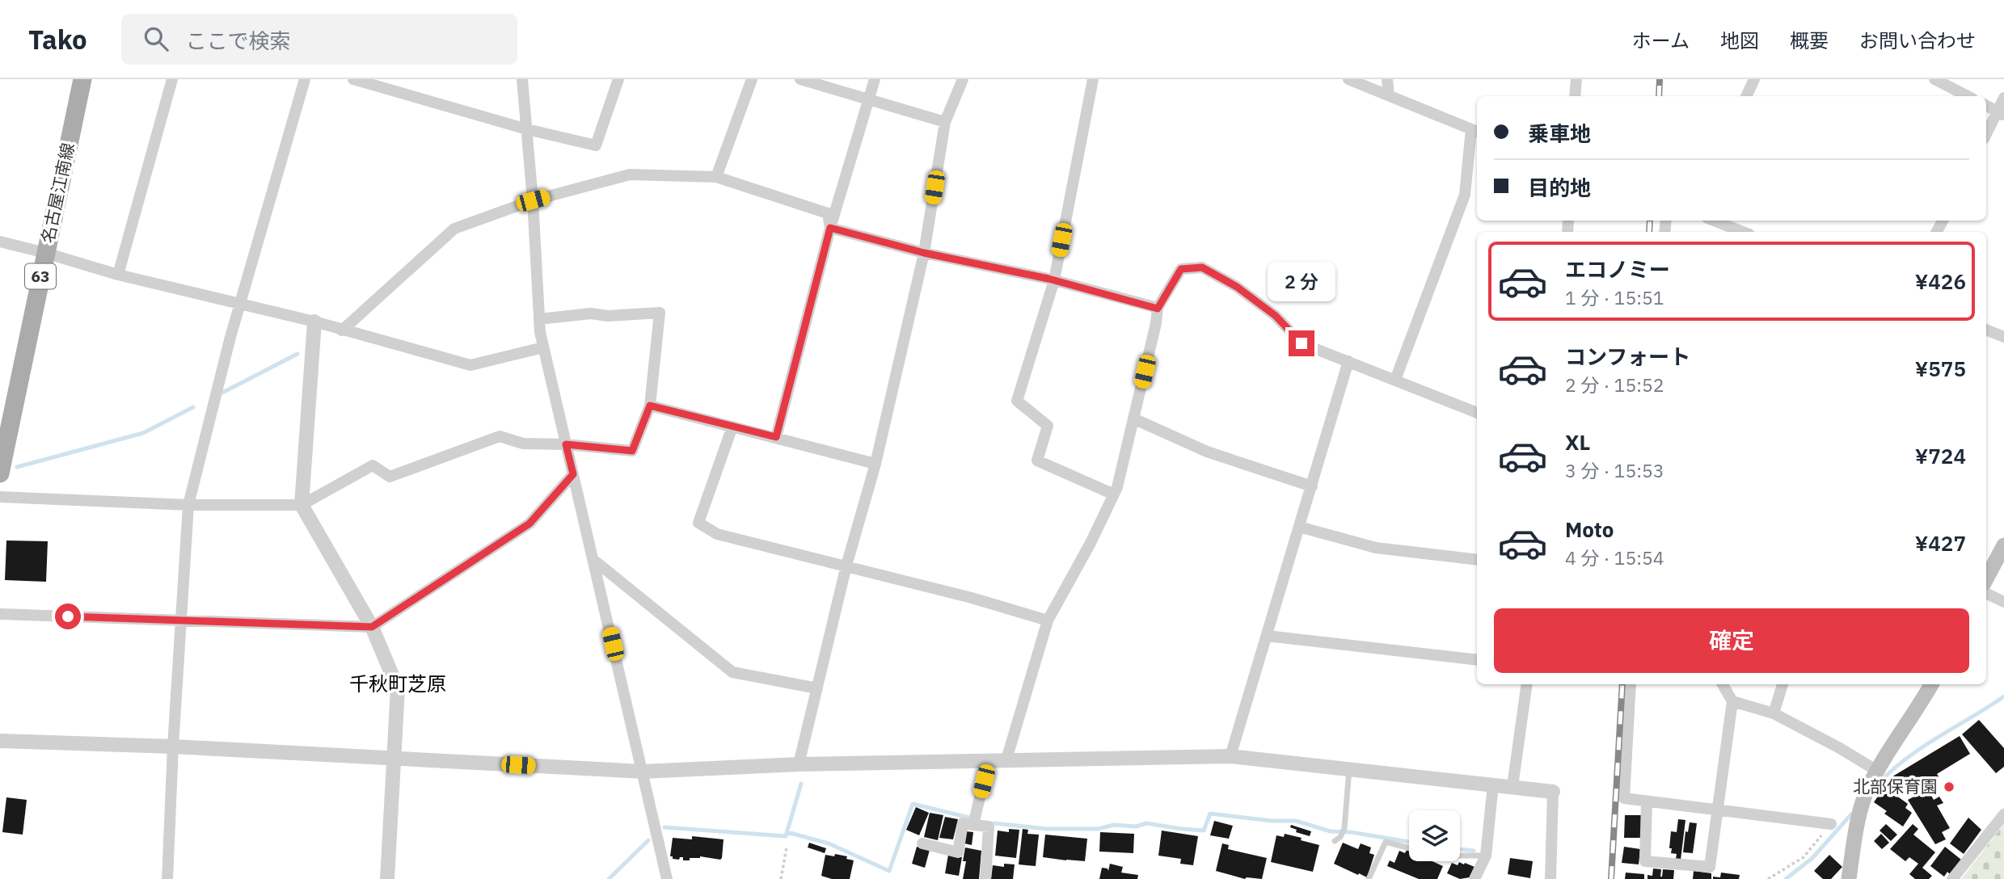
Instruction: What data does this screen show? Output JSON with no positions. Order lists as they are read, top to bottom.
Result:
{
  "streets": {
    "main road": ["名古屋江南線", "63"]
  },
  "districts": ["千秋町芝原"],
  "places": ["北部保育園"],
  "page": {
    "header": "Tako",
    "search": "ここで検索",
    "nav": [
      "ホーム",
      "地図",
      "概要",
      "お問い合わせ"
    ],
    "banner": ["乗車地", "目的地"],
    "list": [
      {
        "name": "エコノミー",
        "note": "1 分 · 15:51",
        "value": "¥426"
      },
      {
        "name": "コンフォート",
        "note": "2 分 · 15:52",
        "value": "¥575"
      },
      {
        "name": "XL",
        "note": "3 分 · 15:53",
        "value": "¥724"
      },
      {
        "name": "Moto",
        "note": "4 分 · 15:54",
        "value": "¥427"
      }
    ],
    "bubble": "2 分",
    "buttons": "確定"
  }
}
